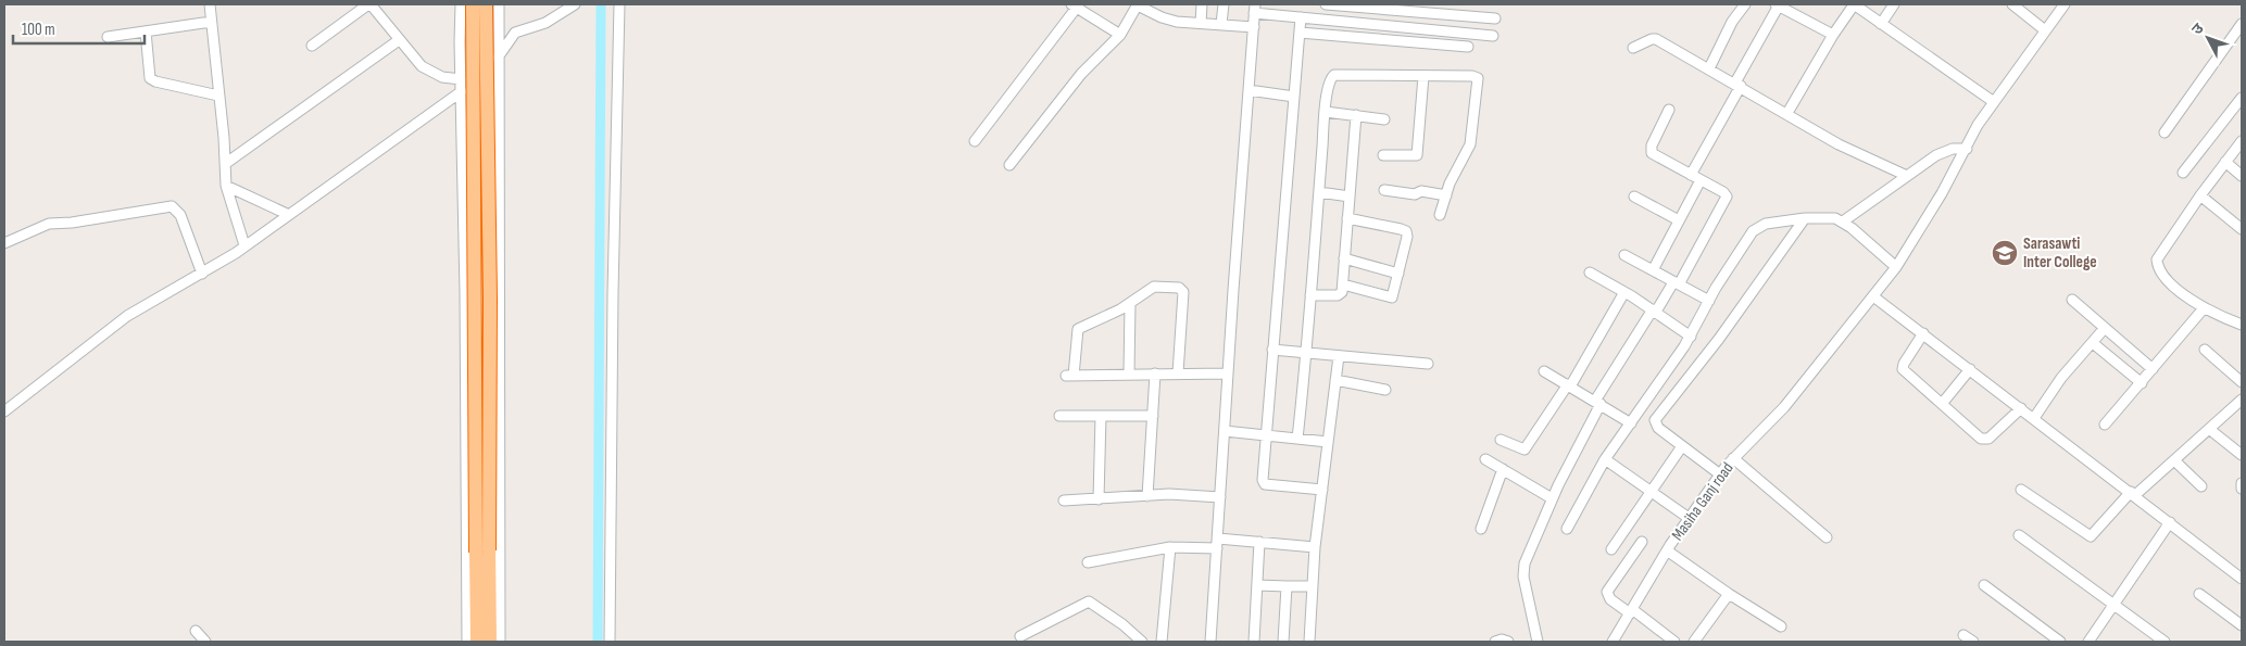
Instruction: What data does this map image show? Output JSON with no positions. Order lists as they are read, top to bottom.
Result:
{
  "streets": {
    "street": ["Masiha Ganj road"]
  },
  "places": {
    "school or university": ["Sarasawti Inter College"]
  },
  "scale_bar": "100 m",
  "north": "top left"
}
